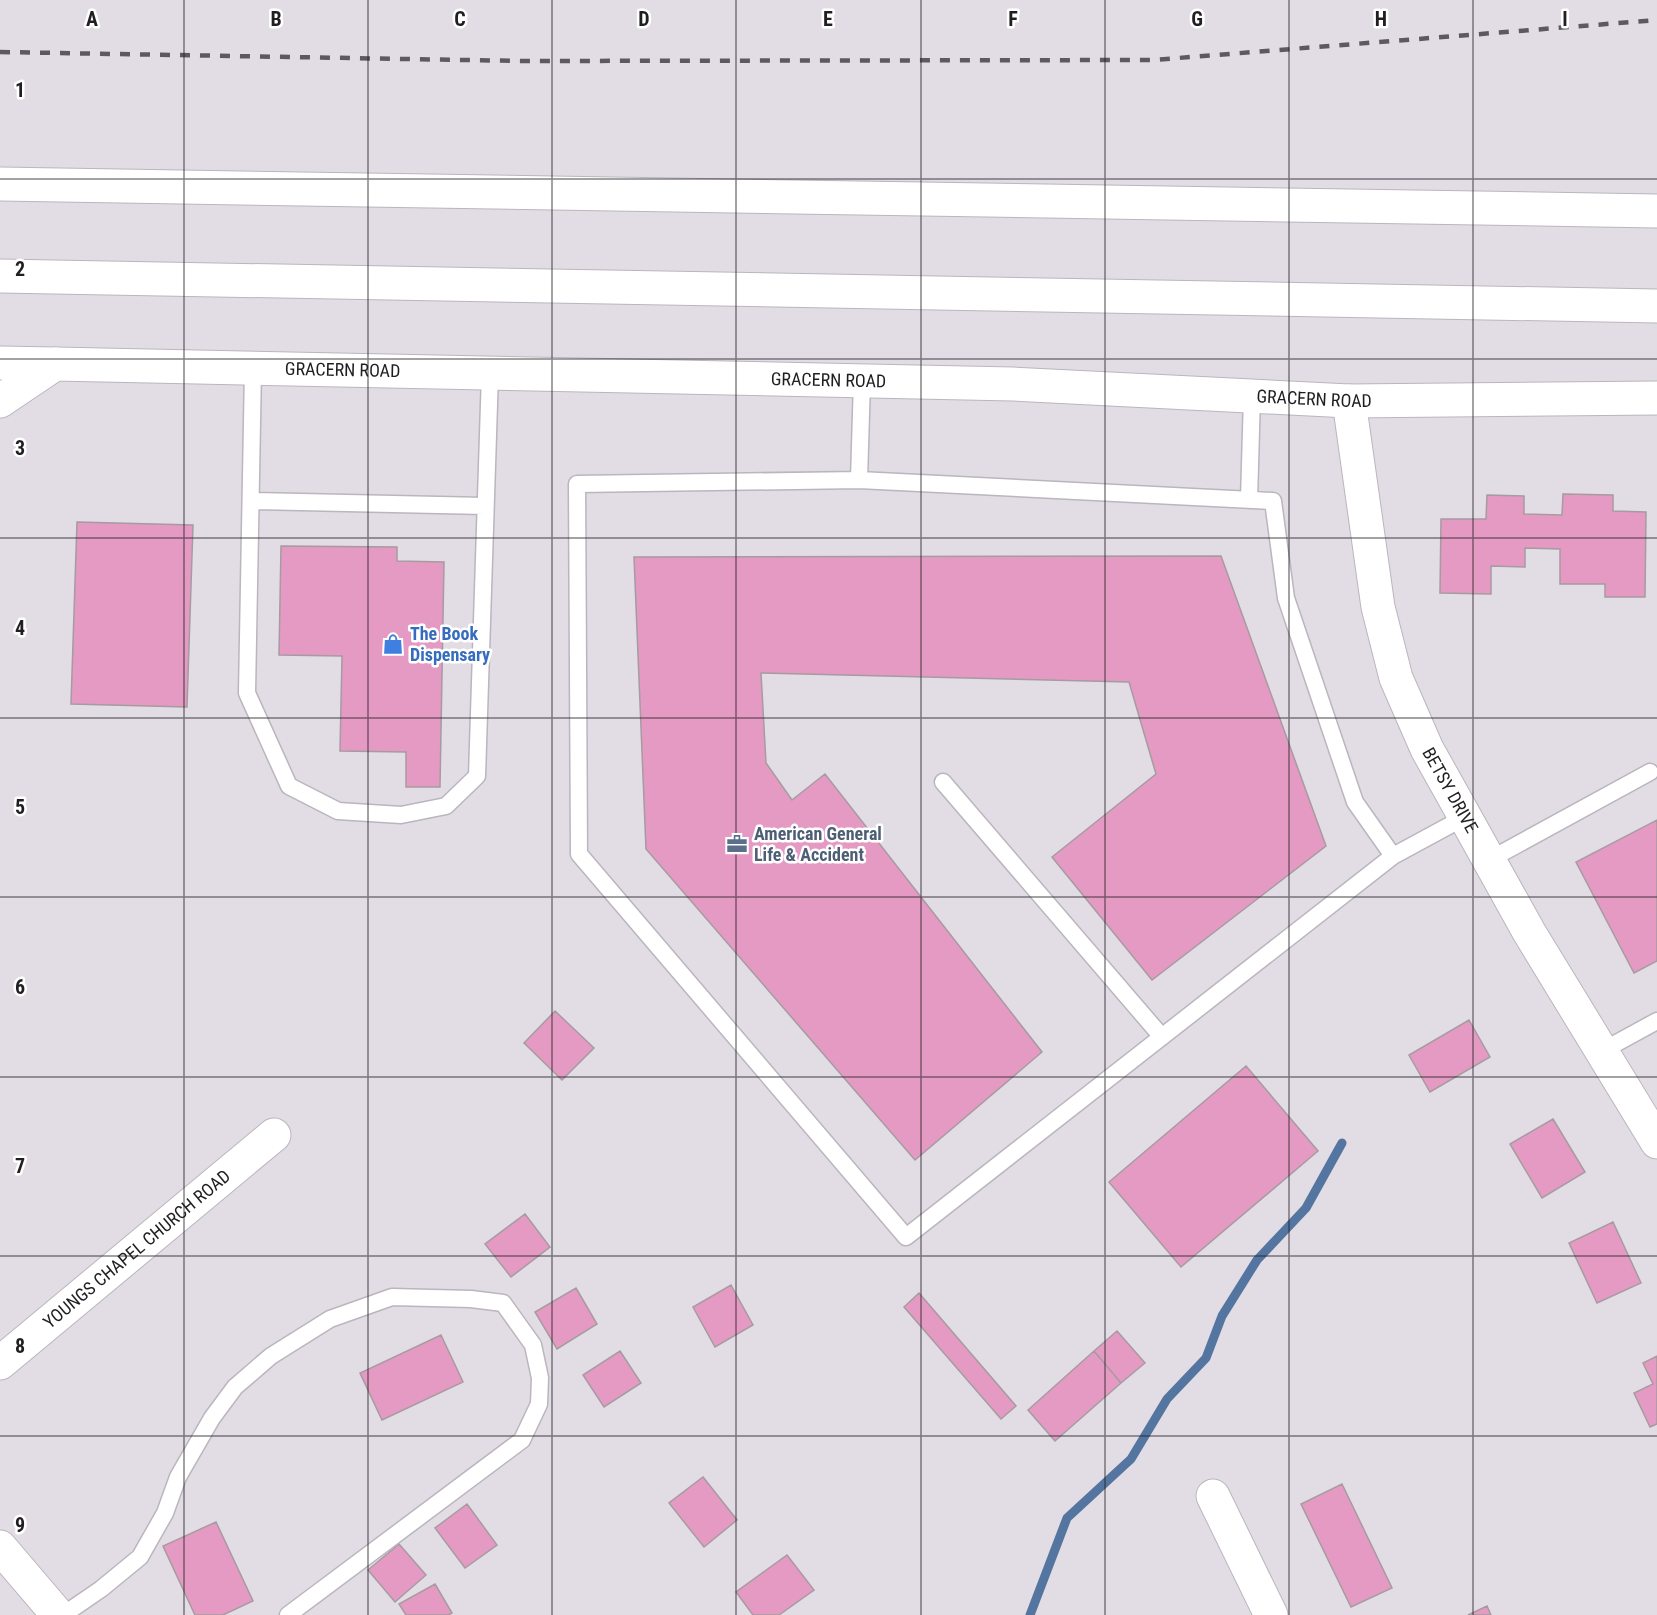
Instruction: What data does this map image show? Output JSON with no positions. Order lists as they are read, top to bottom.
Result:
{
  "streets": {
    "main road": ["GRACERN ROAD", "BETSY DRIVE", "YOUNGS CHAPEL CHURCH ROAD"]
  },
  "crossings": [
    ["GRACERN ROAD", "BETSY DRIVE"]
  ],
  "places": {
    "shop": ["The Book Dispensary"],
    "office": ["American General Life & Accident"]
  },
  "grid": {
    "columns": [
      "A",
      "B",
      "C",
      "D",
      "E",
      "F",
      "G",
      "H",
      "I"
    ],
    "rows": [
      "1",
      "2",
      "3",
      "4",
      "5",
      "6",
      "7",
      "8",
      "9"
    ]
  }
}
